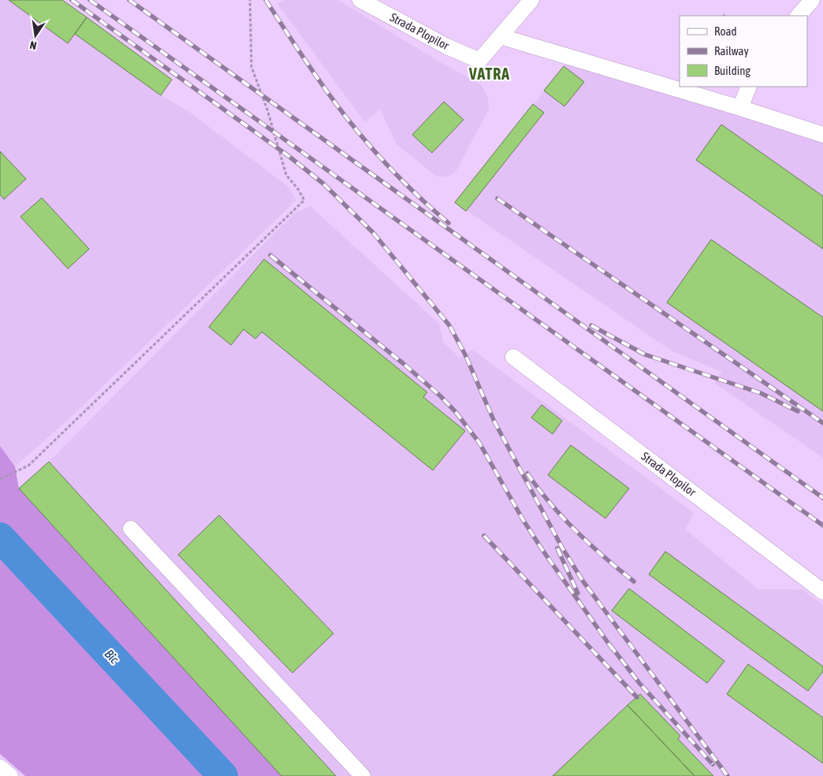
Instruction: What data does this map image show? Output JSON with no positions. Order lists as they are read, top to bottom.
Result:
{
  "streets": {
    "street": ["Strada Plopilor"]
  },
  "districts": ["VATRA"],
  "water": ["Bîc"],
  "legend": ["Road", "Railway", "Building"],
  "north": "bottom"
}
